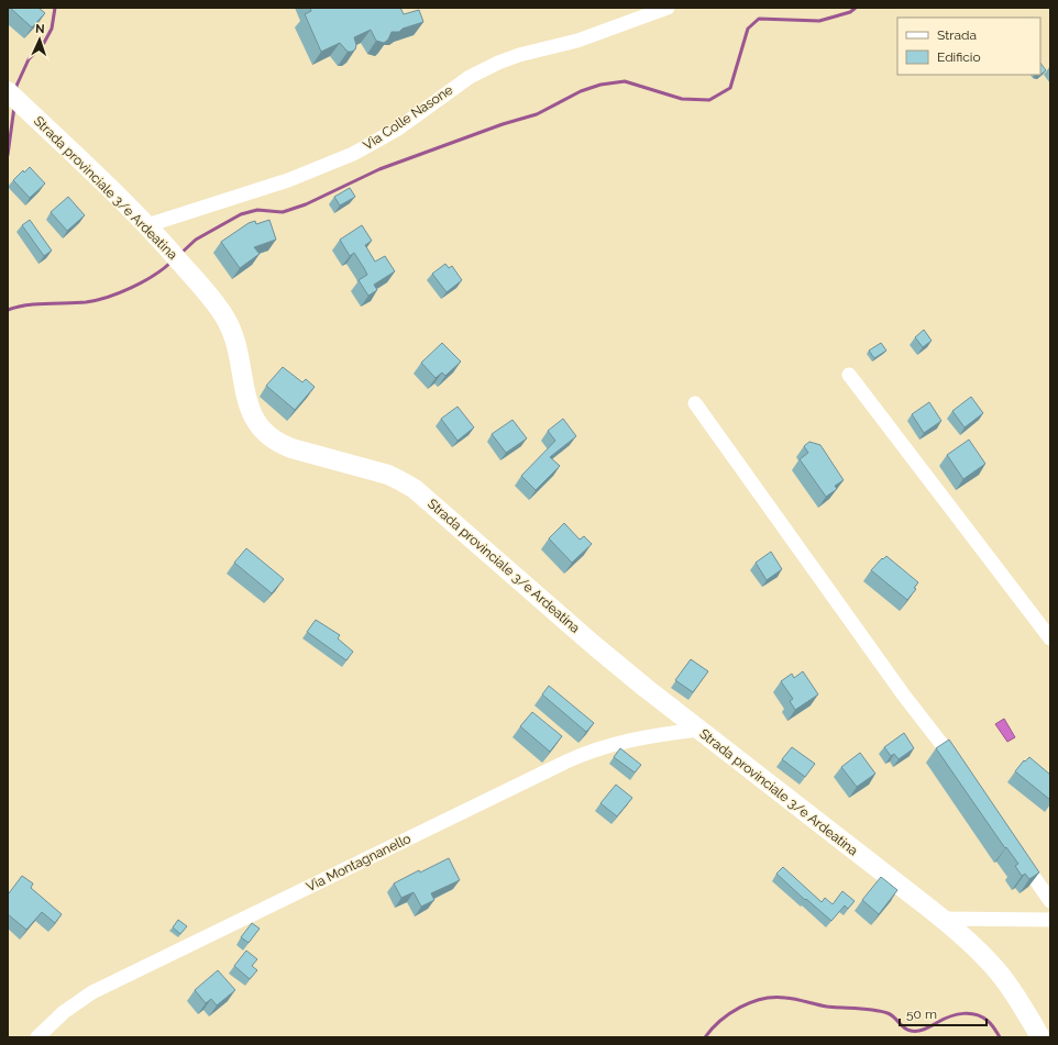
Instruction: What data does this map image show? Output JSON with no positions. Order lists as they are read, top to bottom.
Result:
{
  "streets": {
    "main road": ["Strada provinciale 3/e Ardeatina"],
    "street": ["Via Colle Nasone", "Via Montagnanello"]
  },
  "crossings": [
    ["Via Colle Nasone", "Strada provinciale 3/e Ardeatina"],
    ["Strada provinciale 3/e Ardeatina", "Via Montagnanello"]
  ],
  "legend": ["Strada", "Edificio"],
  "scale_bar": "50 m",
  "north": "top"
}
